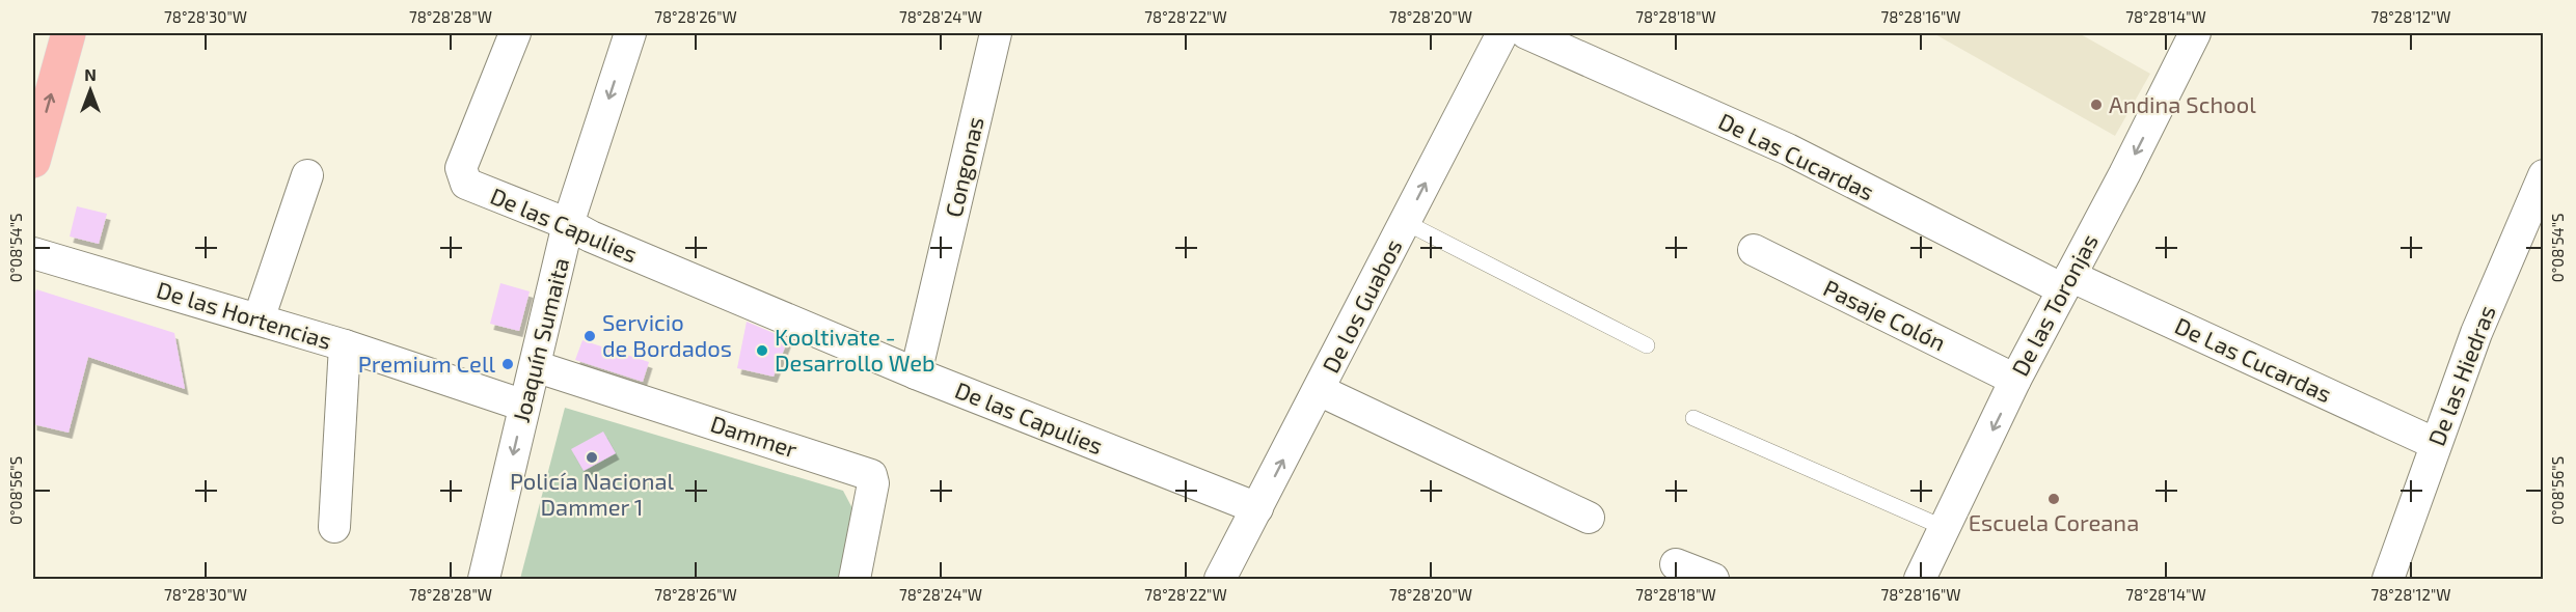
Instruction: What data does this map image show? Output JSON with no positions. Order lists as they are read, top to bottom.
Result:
{
  "streets": {
    "street": [
      "De Las Cucardas",
      "Congonas",
      "De las Capulies",
      "De las Toronjas",
      "De los Guabos",
      "De las Hortencias",
      "Pasaje Colón",
      "Joaquín Sumaita",
      "De las Hiedras",
      "Dammer"
    ]
  },
  "crossings": [
    ["De Las Cucardas", "De las Toronjas"],
    ["De Las Cucardas", "De las Hiedras"],
    ["Congonas", "De las Capulies"],
    ["De las Capulies", "De los Guabos"],
    ["De las Capulies", "Joaquín Sumaita"],
    ["De las Toronjas", "Pasaje Colón"],
    ["De las Hortencias", "Joaquín Sumaita"],
    ["Joaquín Sumaita", "Dammer"]
  ],
  "one_way": ["De las Toronjas", "De los Guabos"],
  "places": [
    "Andina School",
    "Servicio de Bordados",
    "Kooltivate - Desarrollo Web",
    "Premium Cell",
    "Policía Nacional Dammer 1",
    "Escuela Coreana"
  ],
  "north": "top",
  "coordinates": [
    "78°28'30\"W",
    "78°28'28\"W",
    "78°28'26\"W",
    "78°28'24\"W",
    "78°28'22\"W",
    "78°28'20\"W",
    "78°28'18\"W",
    "78°28'16\"W",
    "78°28'14\"W",
    "78°28'12\"W",
    "0°08'54\"S",
    "0°08'56\"S"
  ]
}
